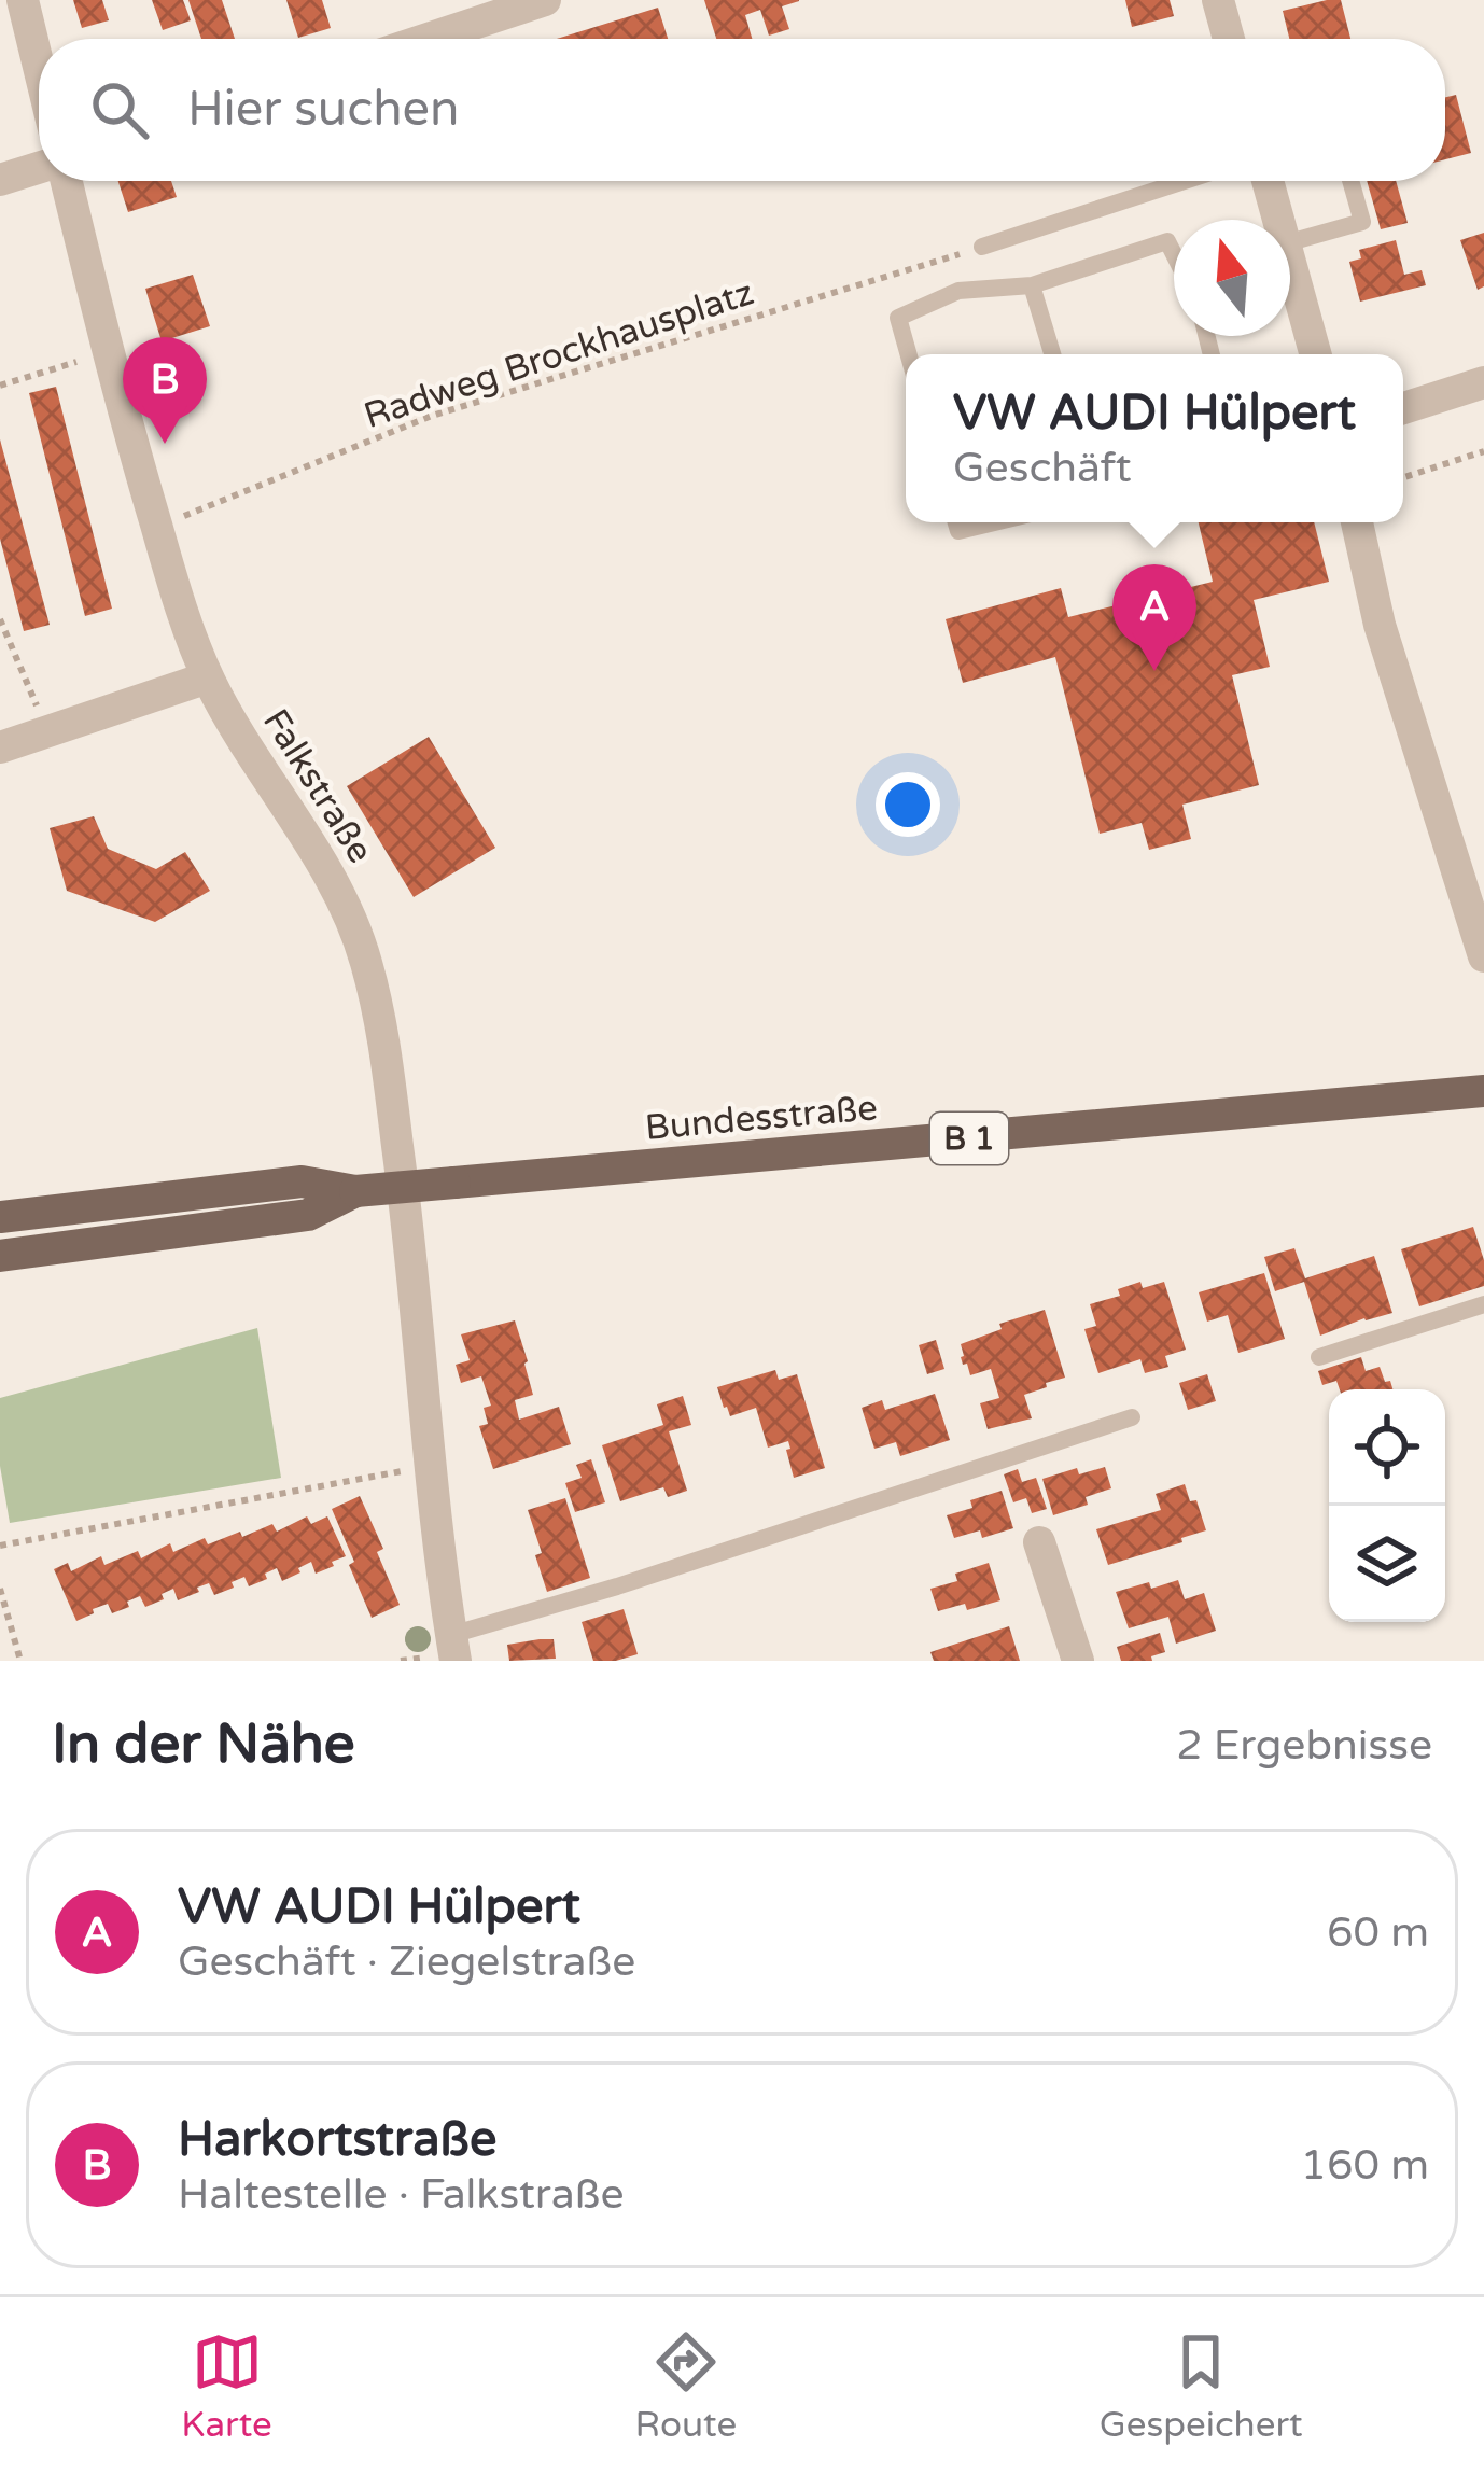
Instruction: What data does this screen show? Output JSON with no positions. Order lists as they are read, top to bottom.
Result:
{
  "streets": {
    "main road": ["Bundesstraße", "B 1"],
    "street": ["Falkstraße"],
    "path": ["Radweg Brockhausplatz"]
  },
  "crossings": [
    ["Radweg Brockhausplatz", "Falkstraße"],
    ["Bundesstraße", "B 1"]
  ],
  "north": "top",
  "page": {
    "search": "Hier suchen",
    "pins": ["B", "A"],
    "popup": ["VW AUDI Hülpert", "Geschäft"],
    "heading": ["In der Nähe", "2 Ergebnisse"],
    "list": [
      {
        "mark": "A",
        "name": "VW AUDI Hülpert",
        "note": "Geschäft · Ziegelstraße",
        "value": "60 m"
      },
      {
        "mark": "B",
        "name": "Harkortstraße",
        "note": "Haltestelle · Falkstraße",
        "value": "160 m"
      }
    ],
    "nav": ["Karte", "Route", "Gespeichert"]
  }
}
